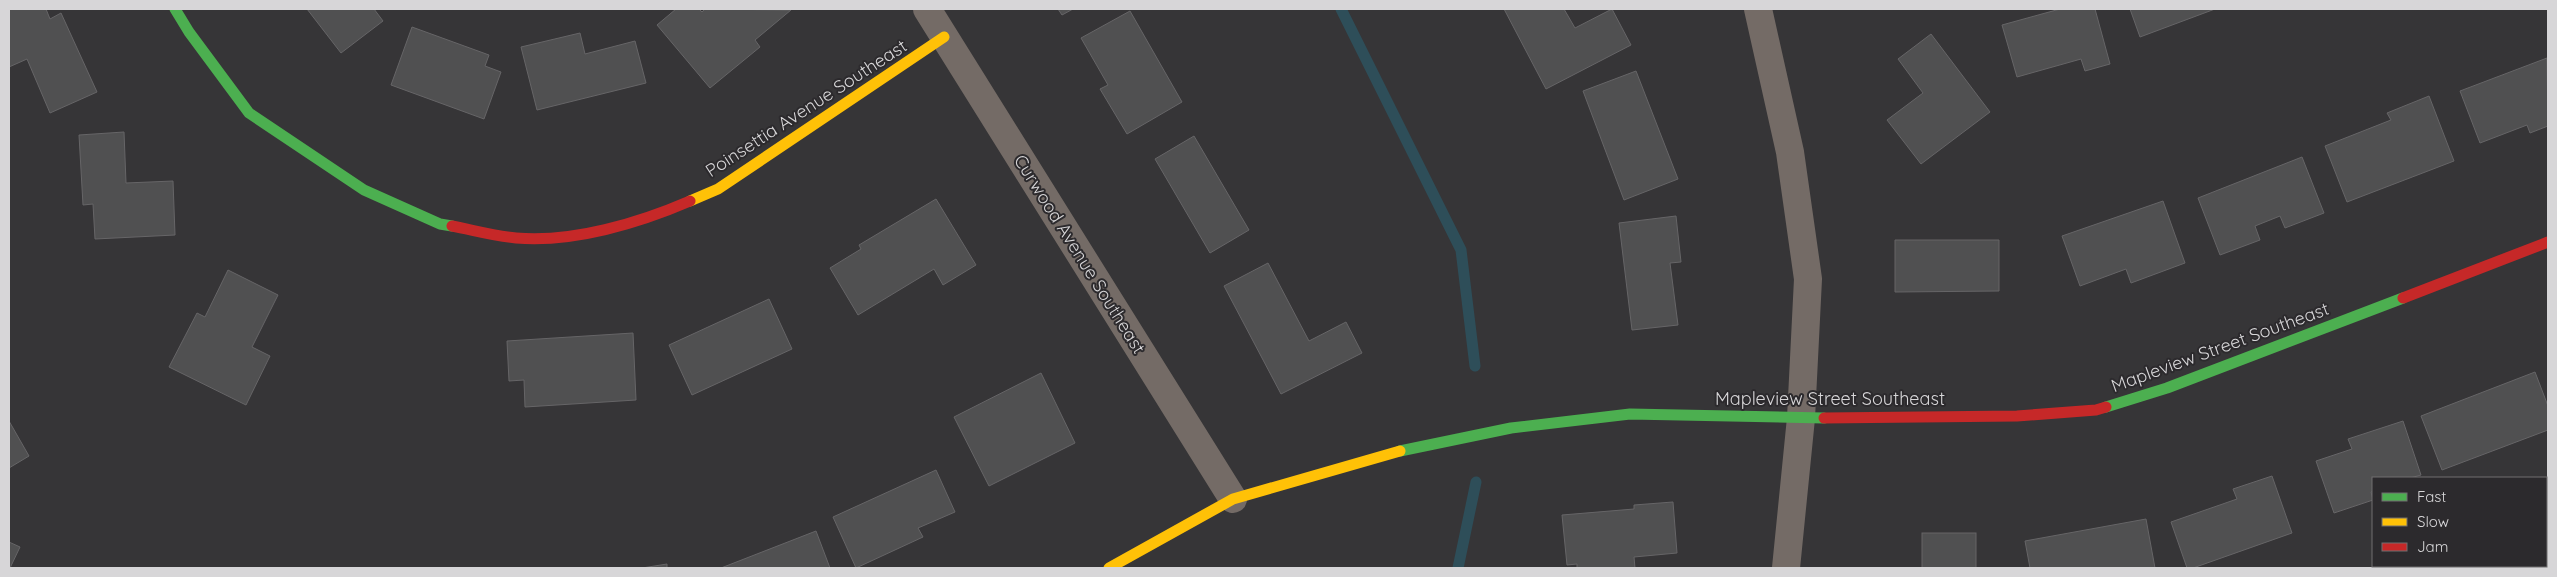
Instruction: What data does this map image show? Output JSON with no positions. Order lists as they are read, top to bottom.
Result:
{
  "streets": {
    "street": ["Poinsettia Avenue Southeast", "Curwood Avenue Southeast", "Mapleview Street Southeast"]
  },
  "crossings": [
    ["Poinsettia Avenue Southeast", "Curwood Avenue Southeast"],
    ["Curwood Avenue Southeast", "Mapleview Street Southeast"]
  ],
  "legend": ["Fast", "Slow", "Jam"]
}
